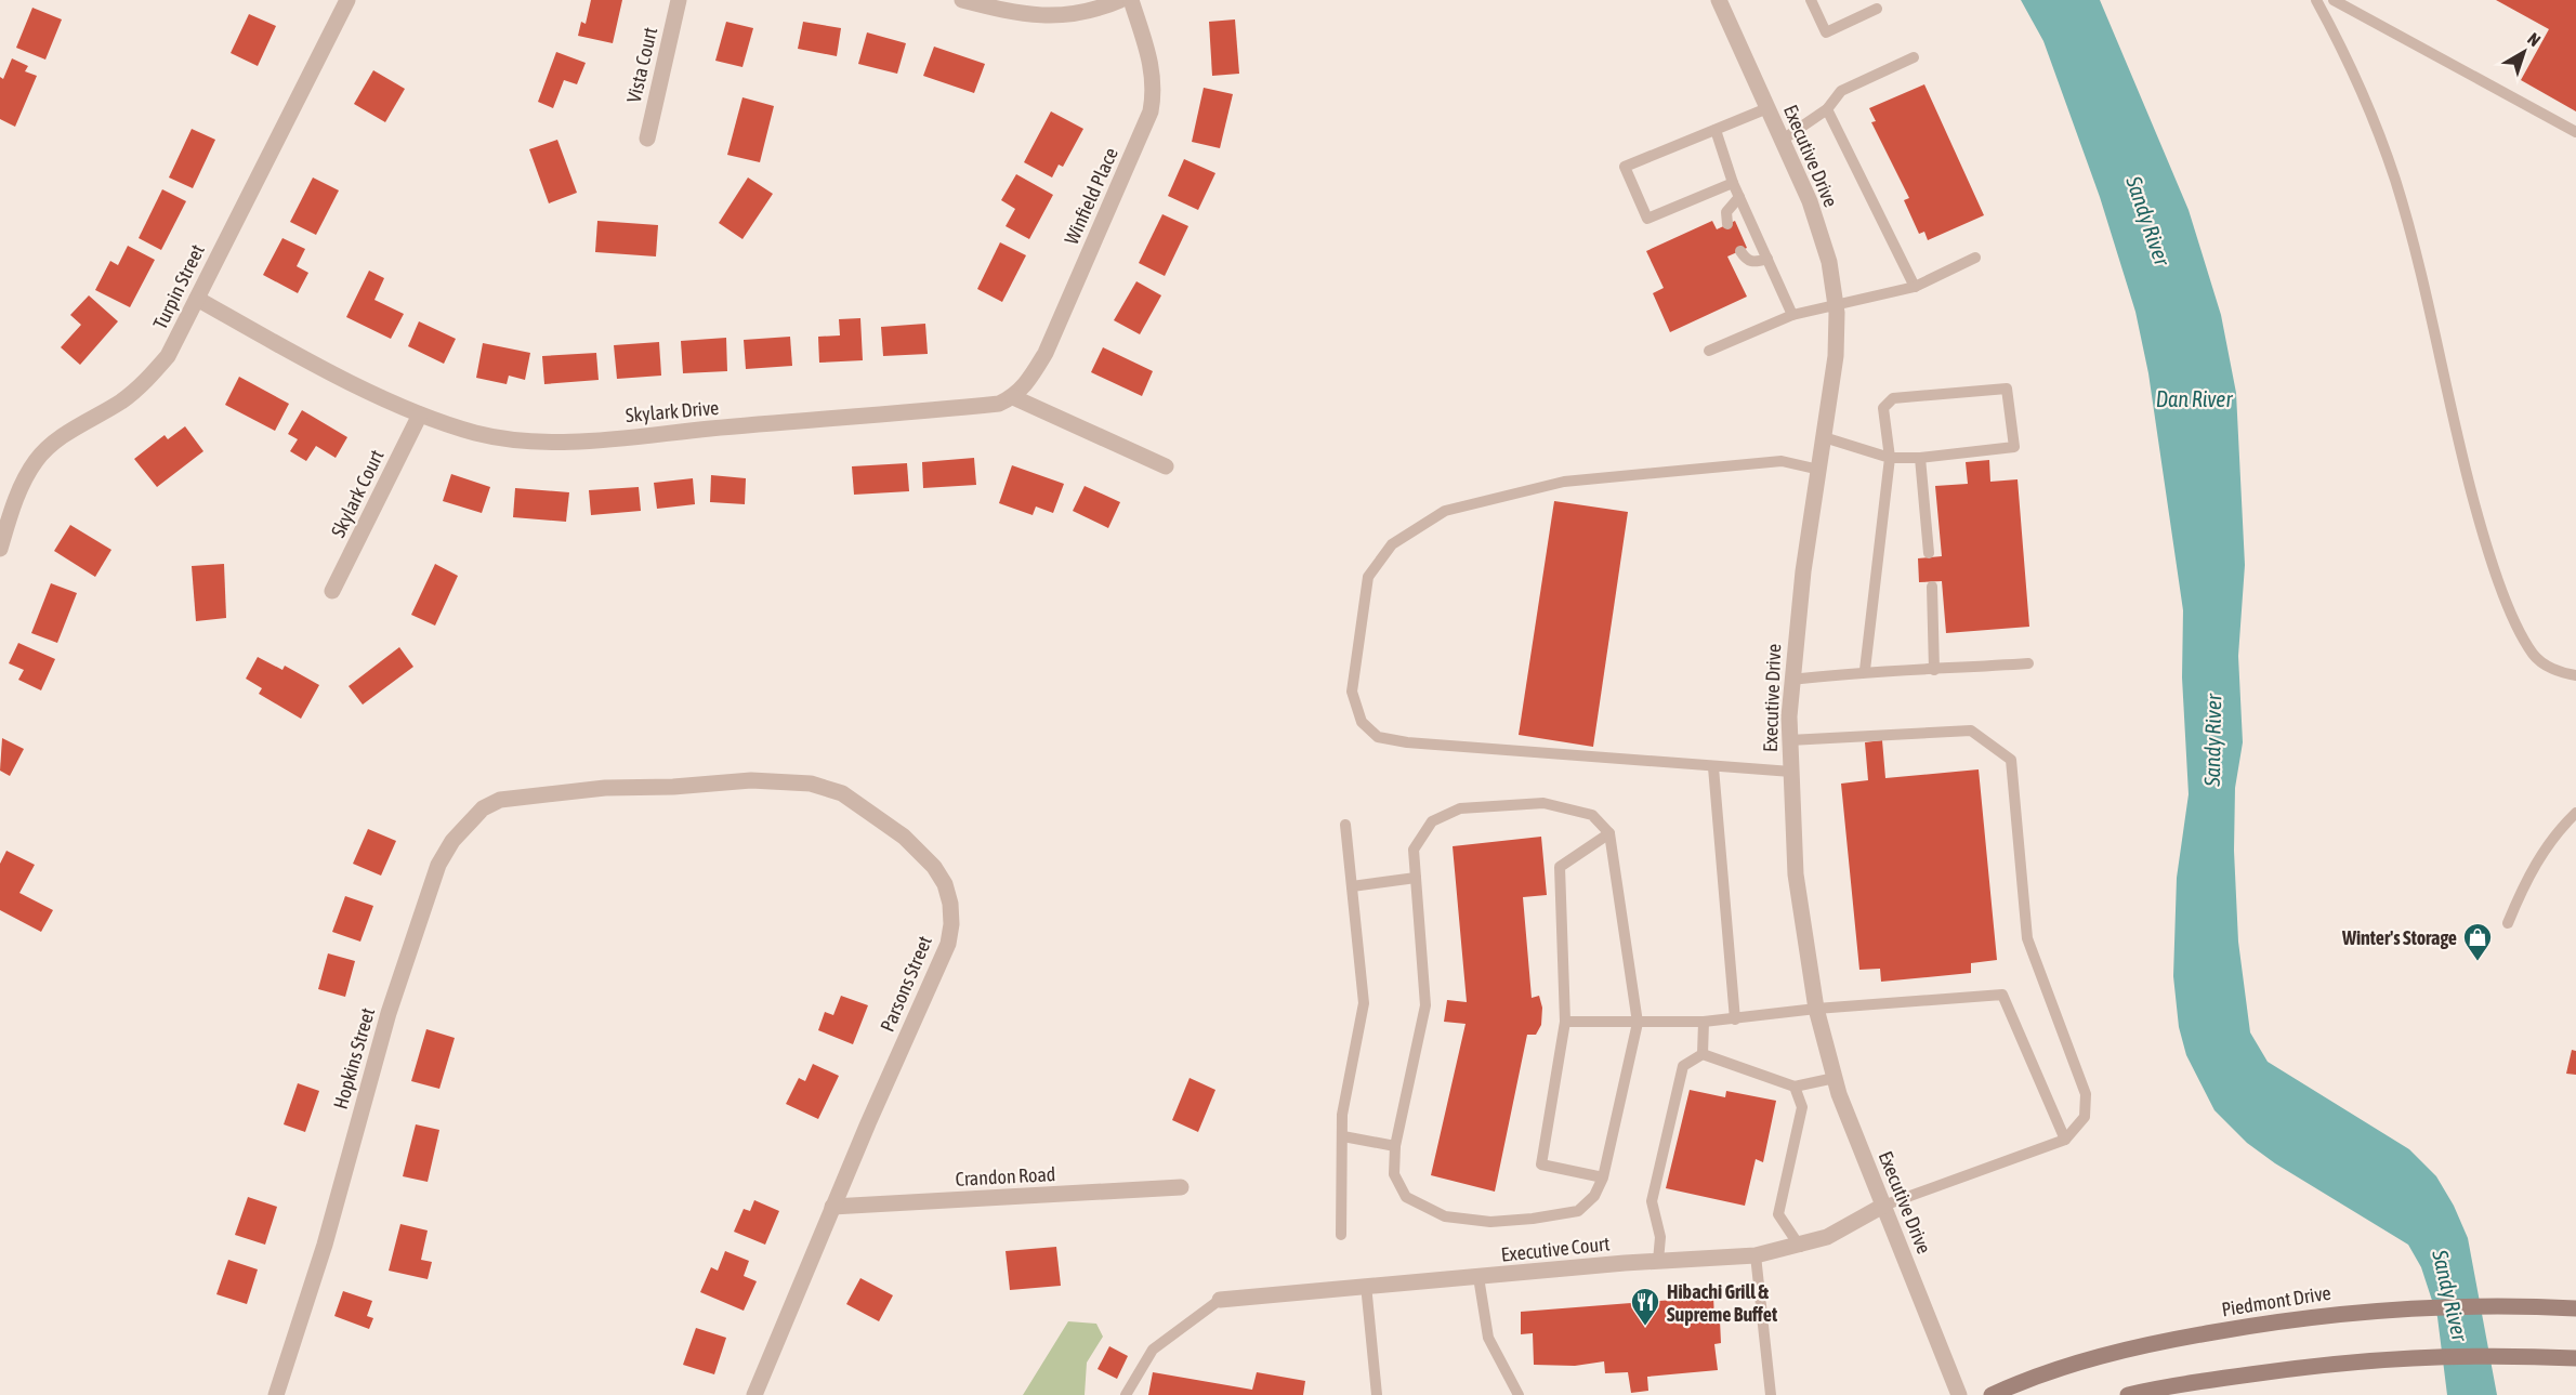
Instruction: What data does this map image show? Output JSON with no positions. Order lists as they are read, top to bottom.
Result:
{
  "streets": {
    "main road": ["Piedmont Drive"],
    "street": [
      "Vista Court",
      "Executive Drive",
      "Winfield Place",
      "Turpin Street",
      "Skylark Drive",
      "Skylark Court",
      "Parsons Street",
      "Hopkins Street",
      "Crandon Road",
      "Executive Court"
    ]
  },
  "crossings": [
    ["Executive Drive", "Executive Court"],
    ["Winfield Place", "Skylark Drive"],
    ["Turpin Street", "Skylark Drive"],
    ["Skylark Drive", "Skylark Court"],
    ["Parsons Street", "Hopkins Street"],
    ["Parsons Street", "Crandon Road"]
  ],
  "water": ["Sandy River", "Dan River"],
  "places": {
    "shop": ["Winter's Storage"],
    "restaurant": ["Hibachi Grill & Supreme Buffet"]
  },
  "north": "top right"
}
